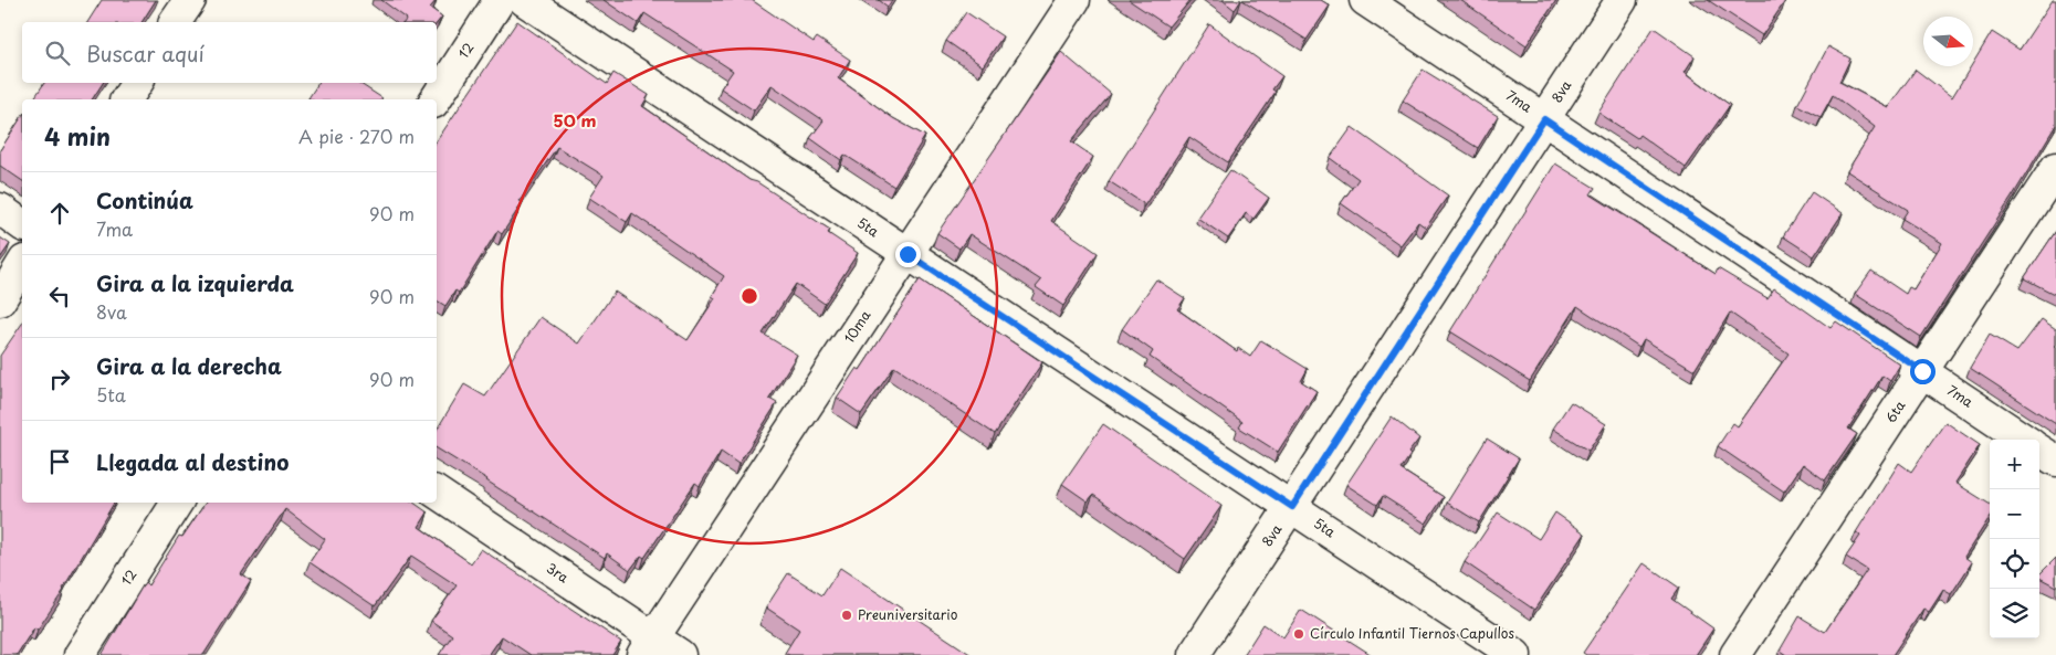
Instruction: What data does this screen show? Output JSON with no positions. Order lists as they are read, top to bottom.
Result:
{
  "streets": {
    "street": [
      "12",
      "8va",
      "7ma",
      "5ta",
      "10ma",
      "6ta",
      "3ra"
    ]
  },
  "crossings": [
    ["8va", "7ma"],
    ["8va", "5ta"],
    ["7ma", "6ta"],
    ["5ta", "10ma"],
    ["10ma", "3ra"]
  ],
  "places": ["Preuniversitario", "Círculo Infantil Tiernos Capullos"],
  "north": "right",
  "page": {
    "search": "Buscar aquí",
    "heading": ["4 min", "A pie · 270 m"],
    "list": [
      ["Continúa", "7ma", "90 m"],
      ["Gira a la izquierda", "8va", "90 m"],
      ["Gira a la derecha", "5ta", "90 m"],
      "Llegada al destino"
    ],
    "map_buttons": ["+", "−"]
  },
  "rings": ["50 m"]
}
